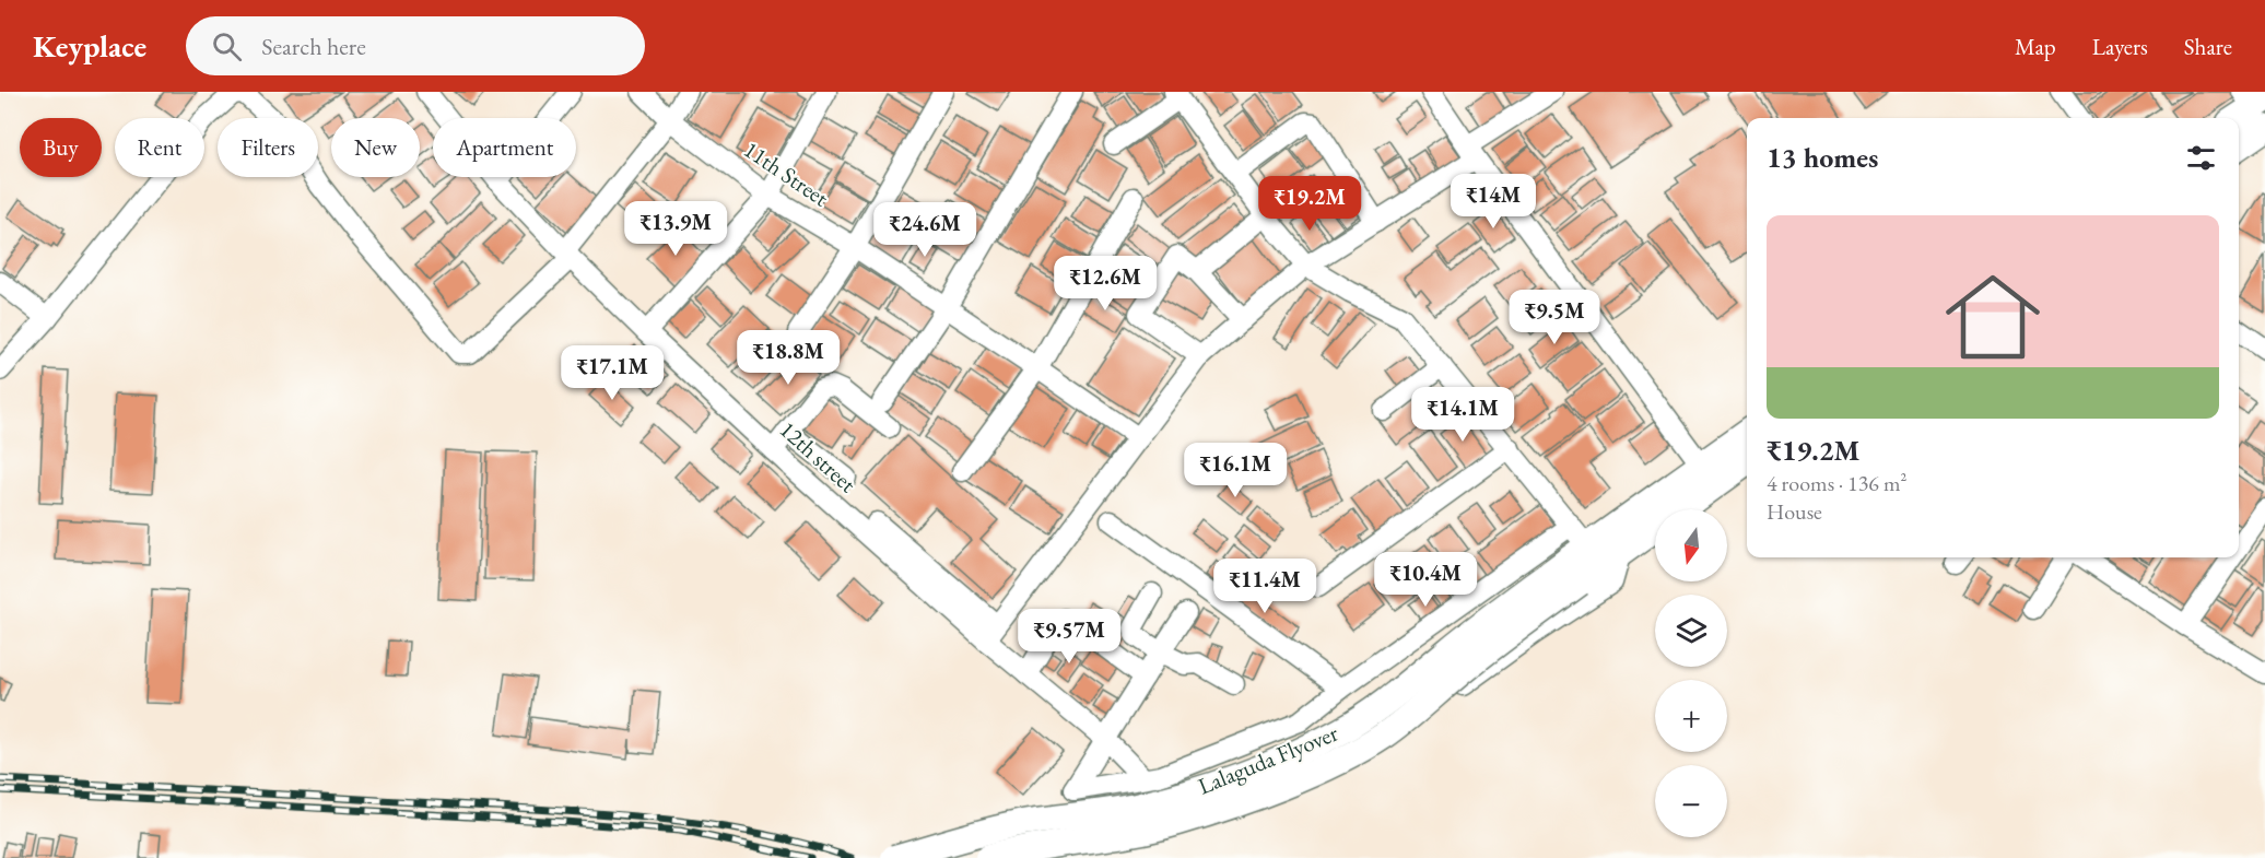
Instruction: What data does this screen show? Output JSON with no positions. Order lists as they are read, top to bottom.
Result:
{
  "streets": {
    "main road": ["Lalaguda Flyover"],
    "street": ["11th Street", "12th street"]
  },
  "north": "bottom",
  "page": {
    "header": "Keyplace",
    "search": "Search here",
    "nav": ["Map", "Layers", "Share"],
    "chip": [
      "Buy",
      "Rent",
      "Filters",
      "New",
      "Apartment"
    ],
    "heading": "13 homes",
    "price": [
      "₹14M",
      "₹19.2M",
      "₹13.9M",
      "₹24.6M",
      "₹12.6M",
      "₹9.5M",
      "₹18.8M",
      "₹17.1M",
      "₹14.1M",
      "₹16.1M",
      "₹10.4M",
      "₹11.4M",
      "₹9.57M"
    ],
    "list": [
      {
        "name": "₹19.2M",
        "note": "4 rooms · 136 m² · House"
      }
    ],
    "map_buttons": ["+", "−"]
  }
}
